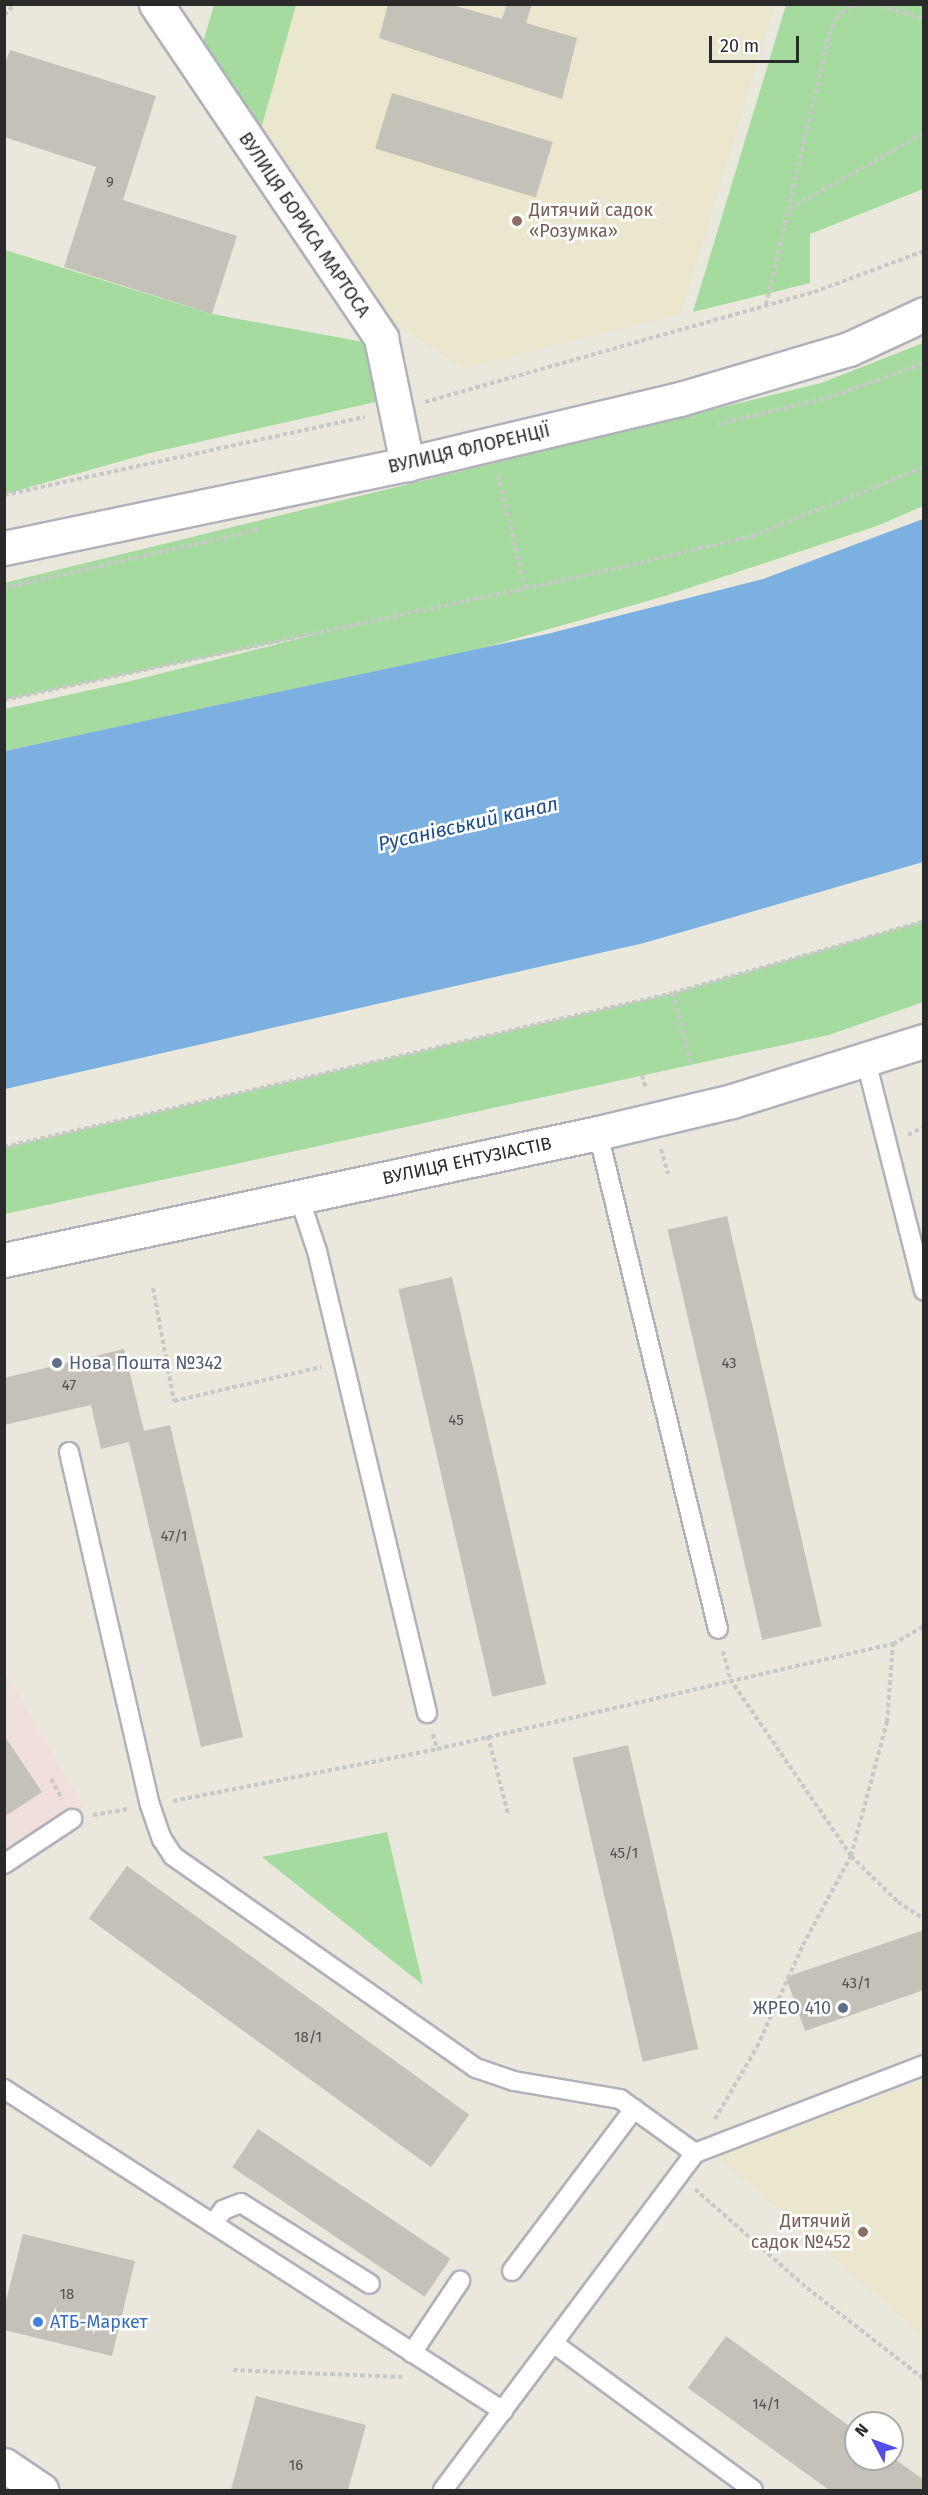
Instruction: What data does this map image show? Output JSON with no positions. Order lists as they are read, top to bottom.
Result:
{
  "streets": {
    "street": ["ВУЛИЦЯ БОРИСА МАРТОСА", "ВУЛИЦЯ ФЛОРЕНЦІЇ", "ВУЛИЦЯ ЕНТУЗІАСТІВ"]
  },
  "crossings": [
    ["ВУЛИЦЯ БОРИСА МАРТОСА", "ВУЛИЦЯ ФЛОРЕНЦІЇ"]
  ],
  "water": ["Русанівський канал"],
  "places": [
    "Дитячий садок «Розумка»",
    "Нова Пошта №342",
    "ЖРЕО 410",
    "Дитячий садок №452",
    "АТБ-Маркет"
  ],
  "house_numbers": [
    "9",
    "43",
    "47",
    "45",
    "47/1",
    "45/1",
    "43/1",
    "18/1",
    "18",
    "14/1",
    "16"
  ],
  "scale_bar": "20 m",
  "north": "top left"
}
